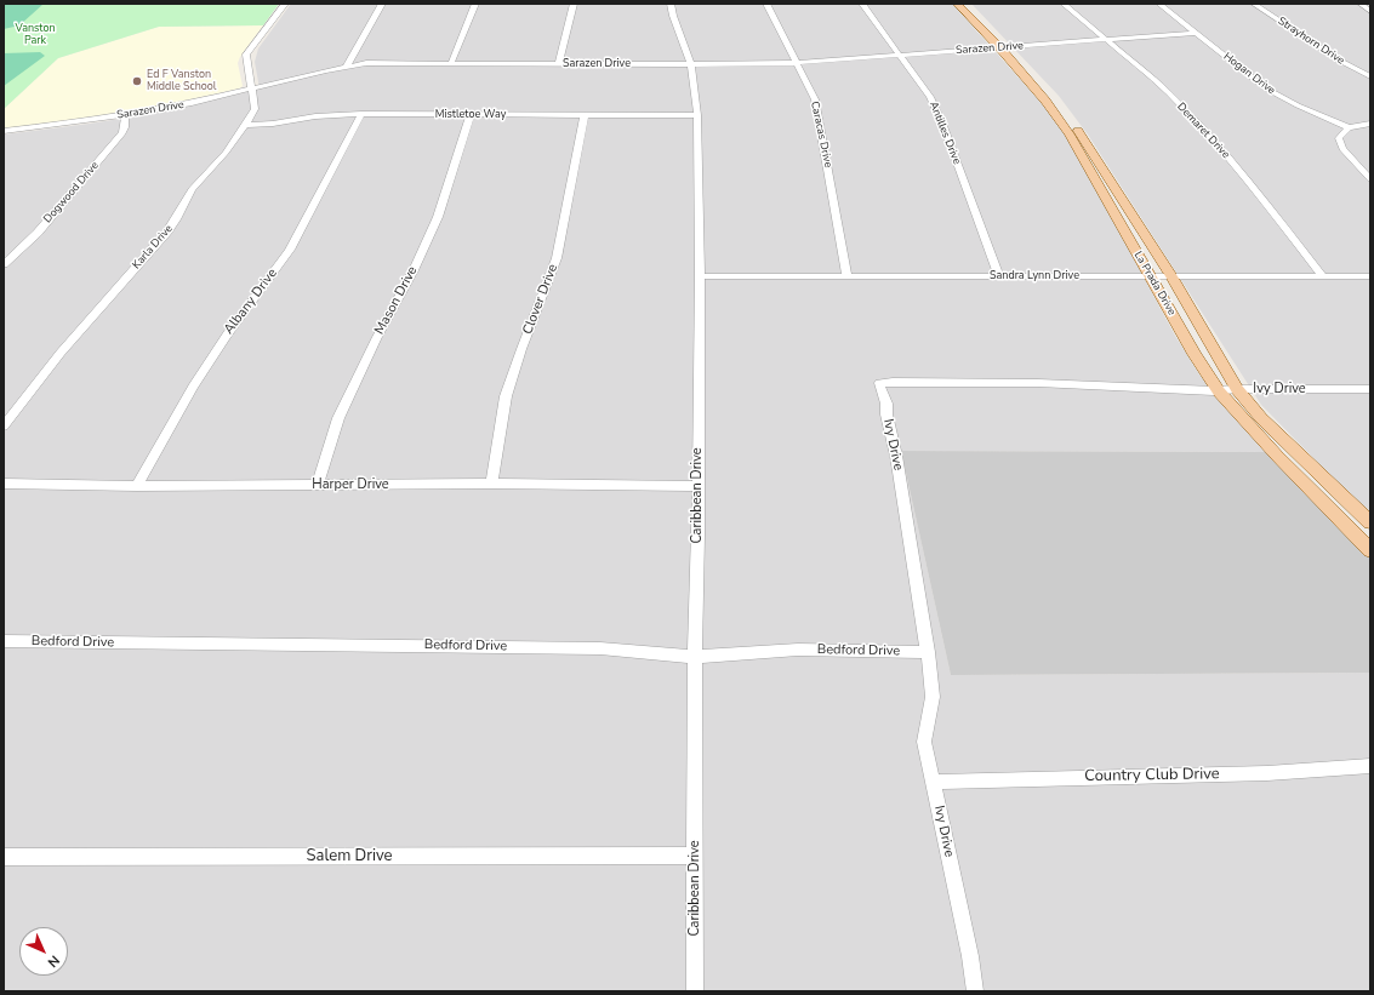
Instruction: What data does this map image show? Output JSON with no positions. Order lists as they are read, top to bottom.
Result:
{
  "streets": {
    "main road": ["La Prada Drive"],
    "street": [
      "Strayhorn Drive",
      "Sarazen Drive",
      "Hogan Drive",
      "Mistletoe Way",
      "Demaret Drive",
      "Antilles Drive",
      "Caracas Drive",
      "Dogwood Drive",
      "Karla Drive",
      "Sandra Lynn Drive",
      "Clover Drive",
      "Mason Drive",
      "Albany Drive",
      "Ivy Drive",
      "Harper Drive",
      "Caribbean Drive",
      "Bedford Drive",
      "Country Club Drive",
      "Salem Drive"
    ]
  },
  "crossings": [
    ["Sarazen Drive", "Hogan Drive"],
    ["Sarazen Drive", "Demaret Drive"],
    ["Sarazen Drive", "Antilles Drive"],
    ["Sarazen Drive", "Caracas Drive"],
    ["Sarazen Drive", "Dogwood Drive"],
    ["Sarazen Drive", "Karla Drive"],
    ["Sarazen Drive", "La Prada Drive"],
    ["Sarazen Drive", "Caribbean Drive"],
    ["Mistletoe Way", "Karla Drive"],
    ["Mistletoe Way", "Clover Drive"],
    ["Mistletoe Way", "Mason Drive"],
    ["Mistletoe Way", "Albany Drive"],
    ["Mistletoe Way", "Caribbean Drive"],
    ["Demaret Drive", "Sandra Lynn Drive"],
    ["Antilles Drive", "Sandra Lynn Drive"],
    ["Caracas Drive", "Sandra Lynn Drive"],
    ["Sandra Lynn Drive", "La Prada Drive"],
    ["Sandra Lynn Drive", "Caribbean Drive"],
    ["La Prada Drive", "Ivy Drive"],
    ["Clover Drive", "Harper Drive"],
    ["Mason Drive", "Harper Drive"],
    ["Albany Drive", "Harper Drive"],
    ["Ivy Drive", "Bedford Drive"],
    ["Ivy Drive", "Country Club Drive"],
    ["Harper Drive", "Caribbean Drive"],
    ["Caribbean Drive", "Bedford Drive"],
    ["Caribbean Drive", "Salem Drive"]
  ],
  "parks": ["Vanston Park"],
  "places": ["Ed F Vanston Middle School"],
  "north": "bottom right"
}
